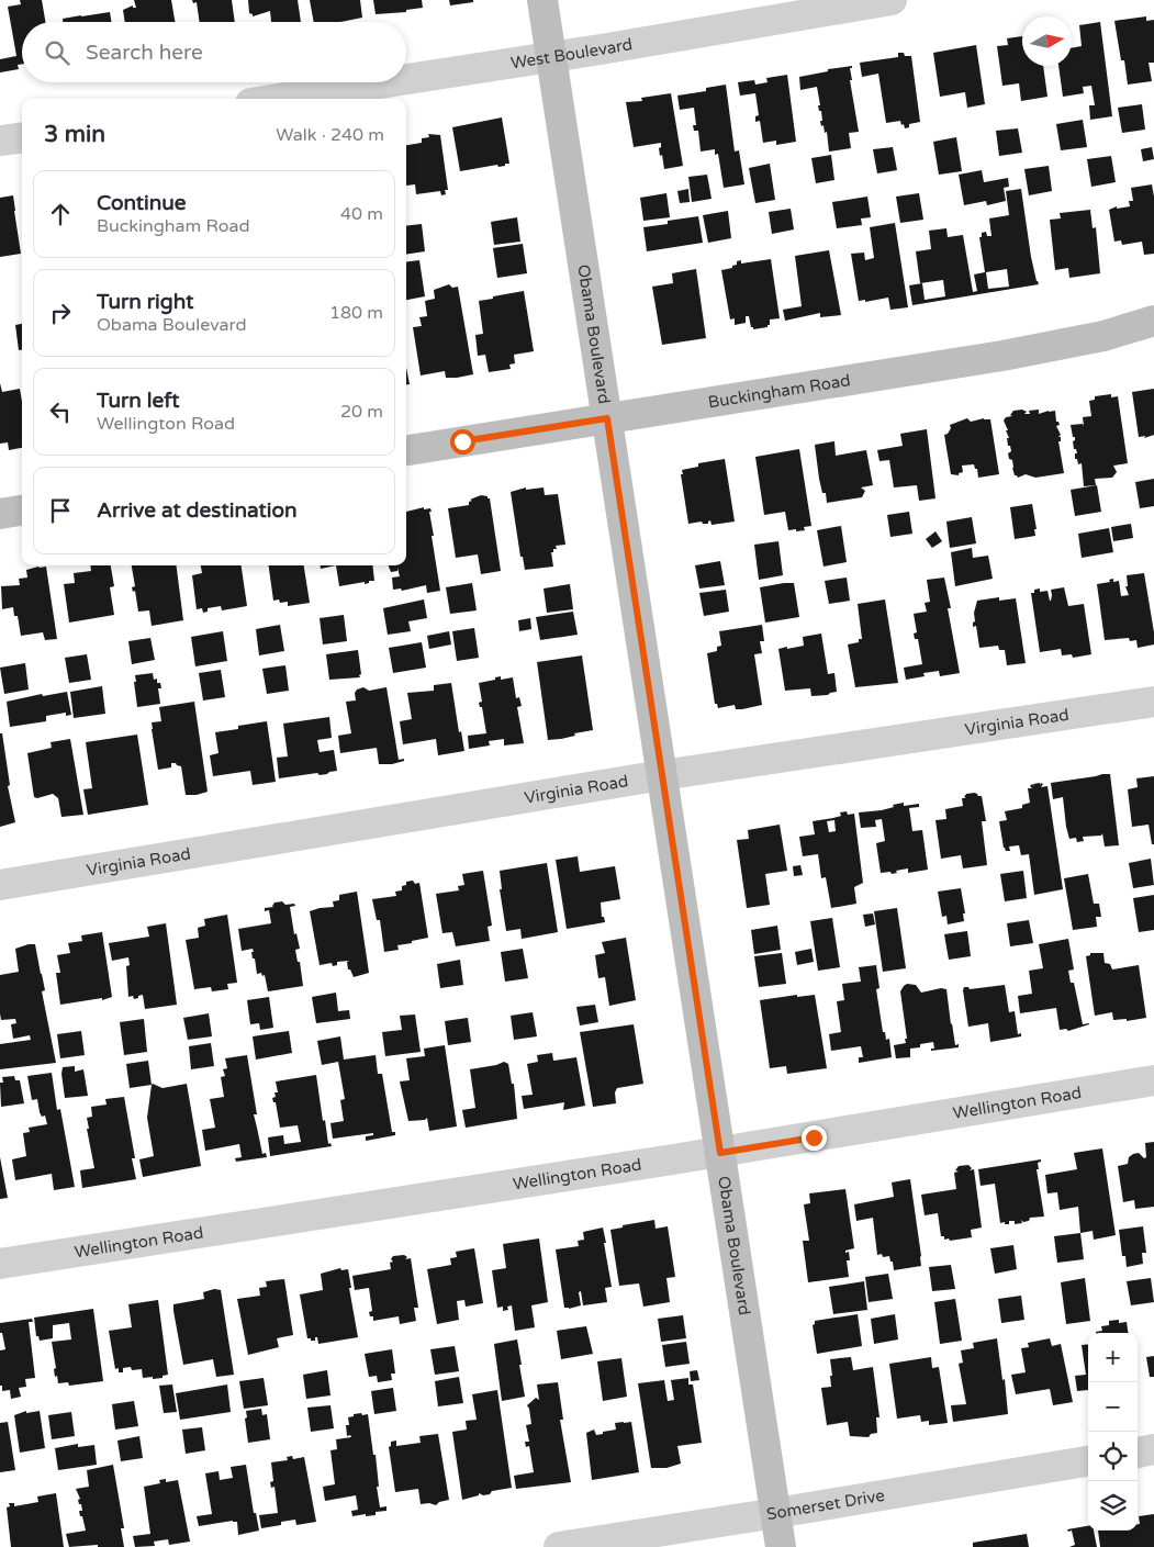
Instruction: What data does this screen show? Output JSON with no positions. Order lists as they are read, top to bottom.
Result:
{
  "streets": {
    "main road": ["Obama Boulevard", "Buckingham Road"],
    "street": [
      "West Boulevard",
      "Virginia Road",
      "Wellington Road",
      "Somerset Drive"
    ]
  },
  "crossings": [
    ["West Boulevard", "Obama Boulevard"],
    ["Obama Boulevard", "Buckingham Road"],
    ["Obama Boulevard", "Virginia Road"],
    ["Obama Boulevard", "Wellington Road"],
    ["Obama Boulevard", "Somerset Drive"]
  ],
  "north": "right",
  "page": {
    "search": "Search here",
    "heading": ["3 min", "Walk · 240 m"],
    "list": [
      ["Continue", "Buckingham Road", "40 m"],
      ["Turn right", "Obama Boulevard", "180 m"],
      ["Turn left", "Wellington Road", "20 m"],
      "Arrive at destination"
    ],
    "map_buttons": ["+", "−"]
  }
}
